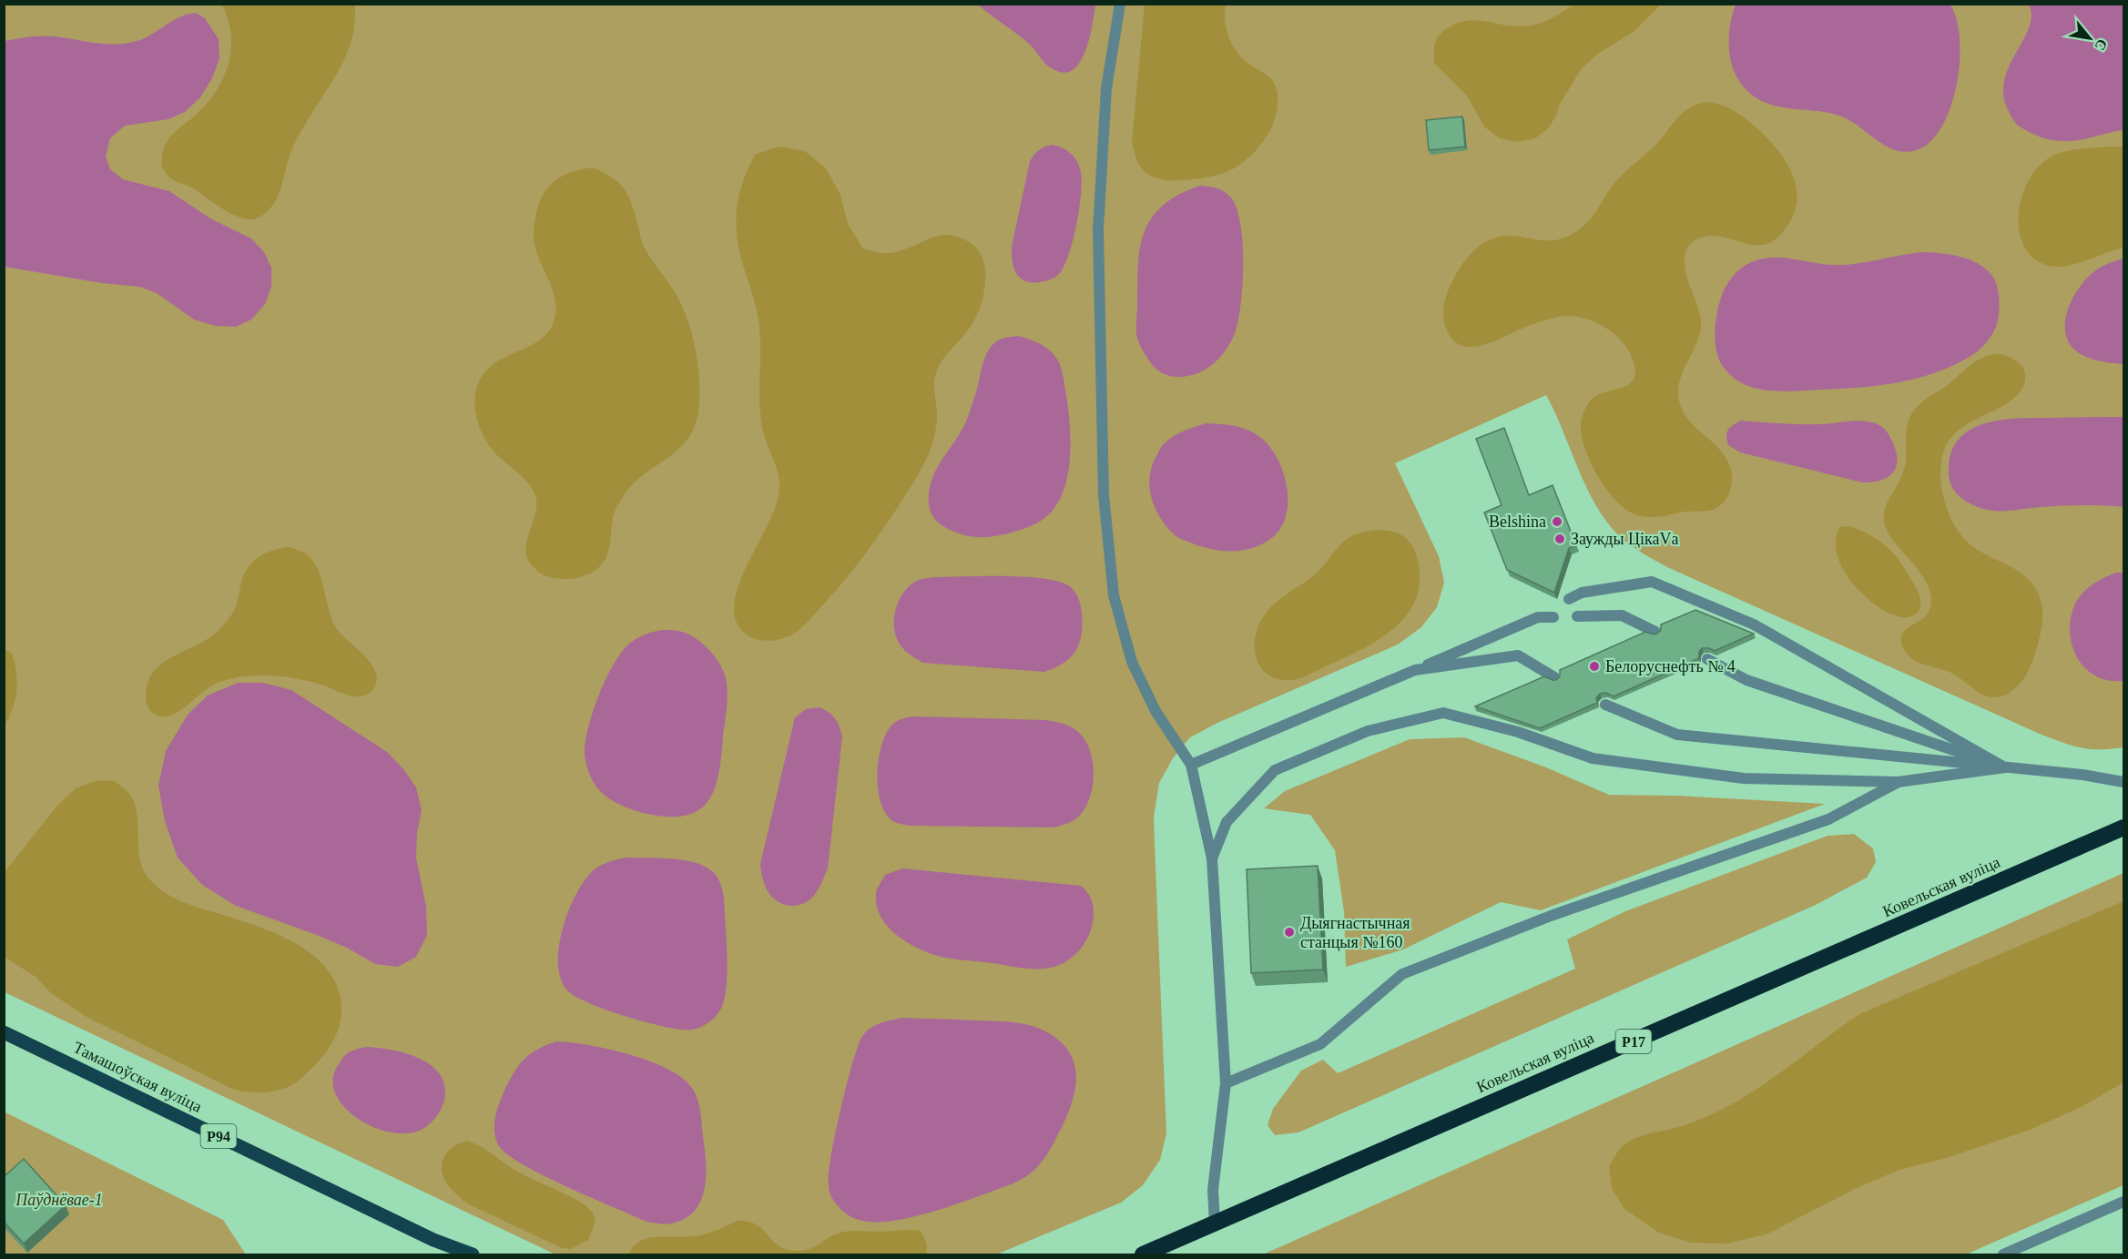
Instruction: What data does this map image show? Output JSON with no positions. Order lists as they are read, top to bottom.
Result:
{
  "streets": {
    "highway": ["Ковельская вуліца", "Р17"],
    "main road": ["Тамашоўская вуліца", "Р94"]
  },
  "parks": ["Паўднёвае-1"],
  "places": [
    "Belshina",
    "Заужды ЦікаVа",
    "Белоруснефть № 4",
    "Дыягнастычная станцыя №160"
  ],
  "north": "bottom right"
}
